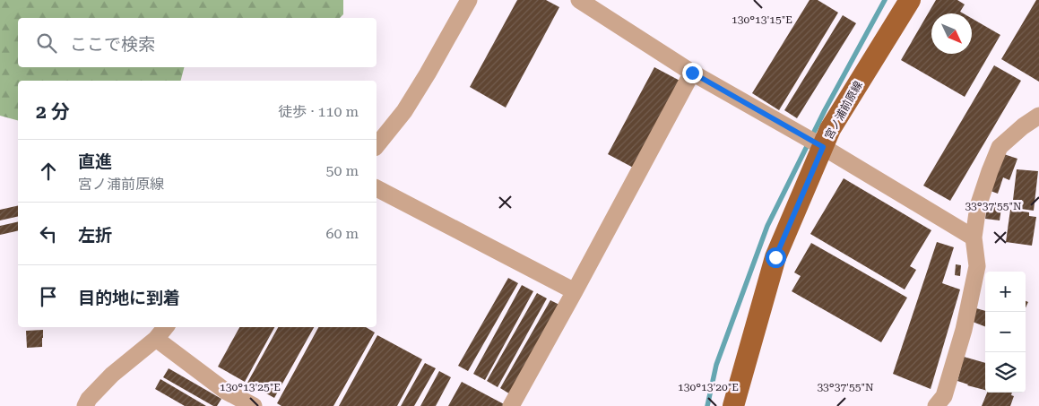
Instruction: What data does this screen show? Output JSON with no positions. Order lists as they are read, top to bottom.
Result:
{
  "streets": {
    "main road": ["宮ノ浦前原線"]
  },
  "north": "bottom right",
  "page": {
    "search": "ここで検索",
    "heading": ["2 分", "徒歩 · 110 m"],
    "list": [
      ["直進", "宮ノ浦前原線", "50 m"],
      ["左折", "60 m"],
      "目的地に到着"
    ],
    "map_buttons": ["+", "−"]
  },
  "coordinates": [
    "130°13'15\"E",
    "33°37'55\"N",
    "130°13'25\"E",
    "130°13'20\"E"
  ]
}
